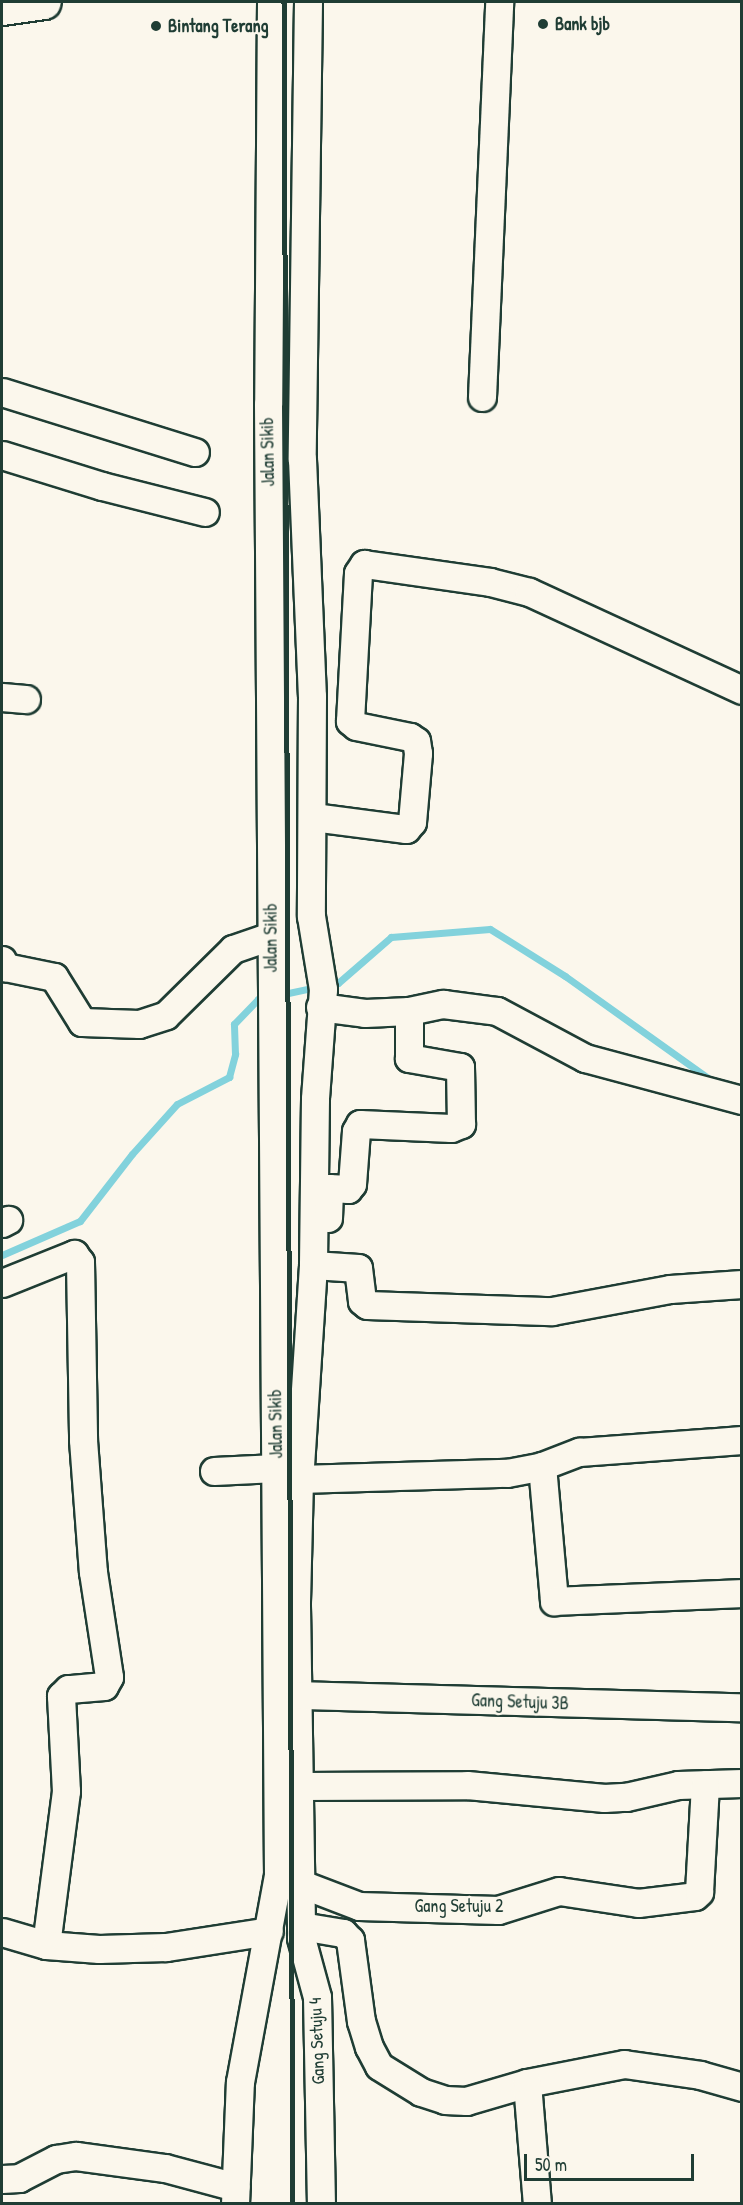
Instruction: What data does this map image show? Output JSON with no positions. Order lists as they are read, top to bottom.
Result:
{
  "streets": {
    "street": [
      "Jalan Sikib",
      "Gang Setuju 3B",
      "Gang Setuju 2",
      "Gang Setuju 4"
    ]
  },
  "crossings": [
    ["Jalan Sikib", "Gang Setuju 2"],
    ["Jalan Sikib", "Gang Setuju 4"],
    ["Gang Setuju 2", "Gang Setuju 4"]
  ],
  "places": ["Bank bjb", "Bintang Terang"],
  "scale_bar": "50 m"
}
